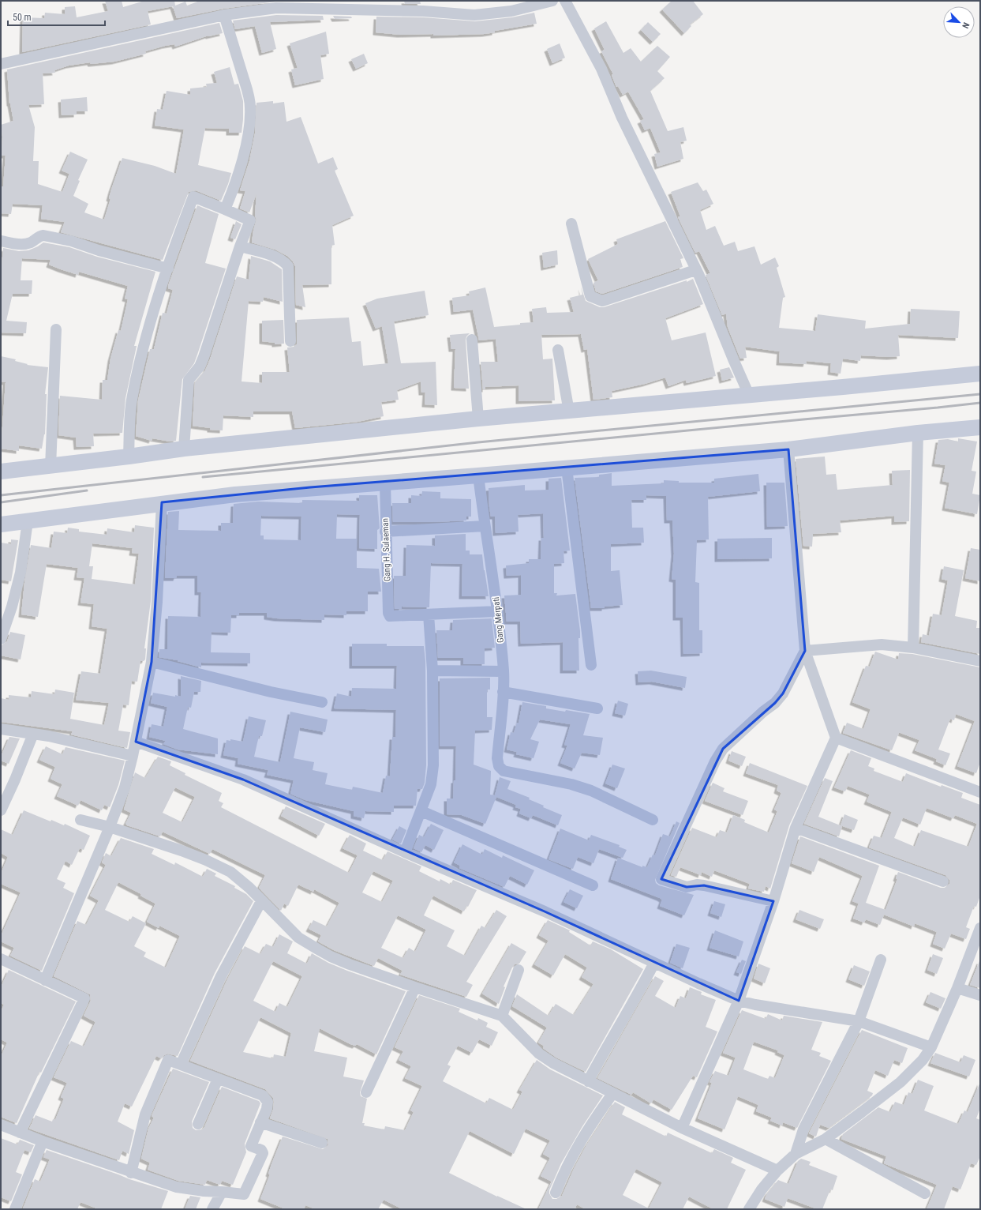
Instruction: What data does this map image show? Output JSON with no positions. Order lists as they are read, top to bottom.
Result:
{
  "streets": {
    "street": ["Gang H. Sulaeman", "Gang Merpati"]
  },
  "scale_bar": "50 m",
  "north": "bottom right"
}
